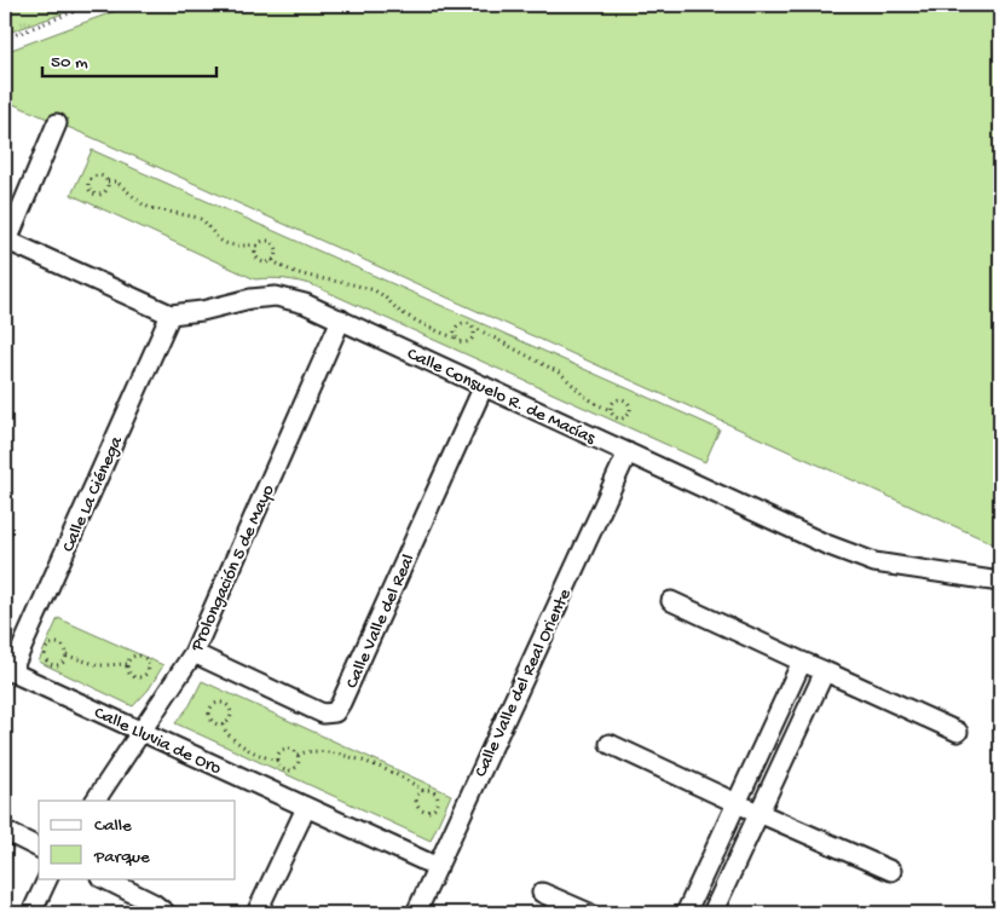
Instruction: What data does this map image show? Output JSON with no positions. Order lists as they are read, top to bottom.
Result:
{
  "streets": {
    "street": [
      "Calle Consuelo R. de Macías",
      "Calle La Ciénega",
      "Prolongación 5 de Mayo",
      "Calle Valle del Real",
      "Calle Valle del Real Oriente",
      "Calle Lluvia de Oro"
    ]
  },
  "crossings": [
    ["Calle Consuelo R. de Macías", "Calle La Ciénega"],
    ["Calle Consuelo R. de Macías", "Prolongación 5 de Mayo"],
    ["Calle Consuelo R. de Macías", "Calle Valle del Real"],
    ["Calle Consuelo R. de Macías", "Calle Valle del Real Oriente"],
    ["Calle La Ciénega", "Calle Lluvia de Oro"],
    ["Prolongación 5 de Mayo", "Calle Valle del Real"],
    ["Prolongación 5 de Mayo", "Calle Lluvia de Oro"],
    ["Calle Valle del Real Oriente", "Calle Lluvia de Oro"]
  ],
  "legend": ["Calle", "Parque"],
  "scale_bar": "50 m"
}
